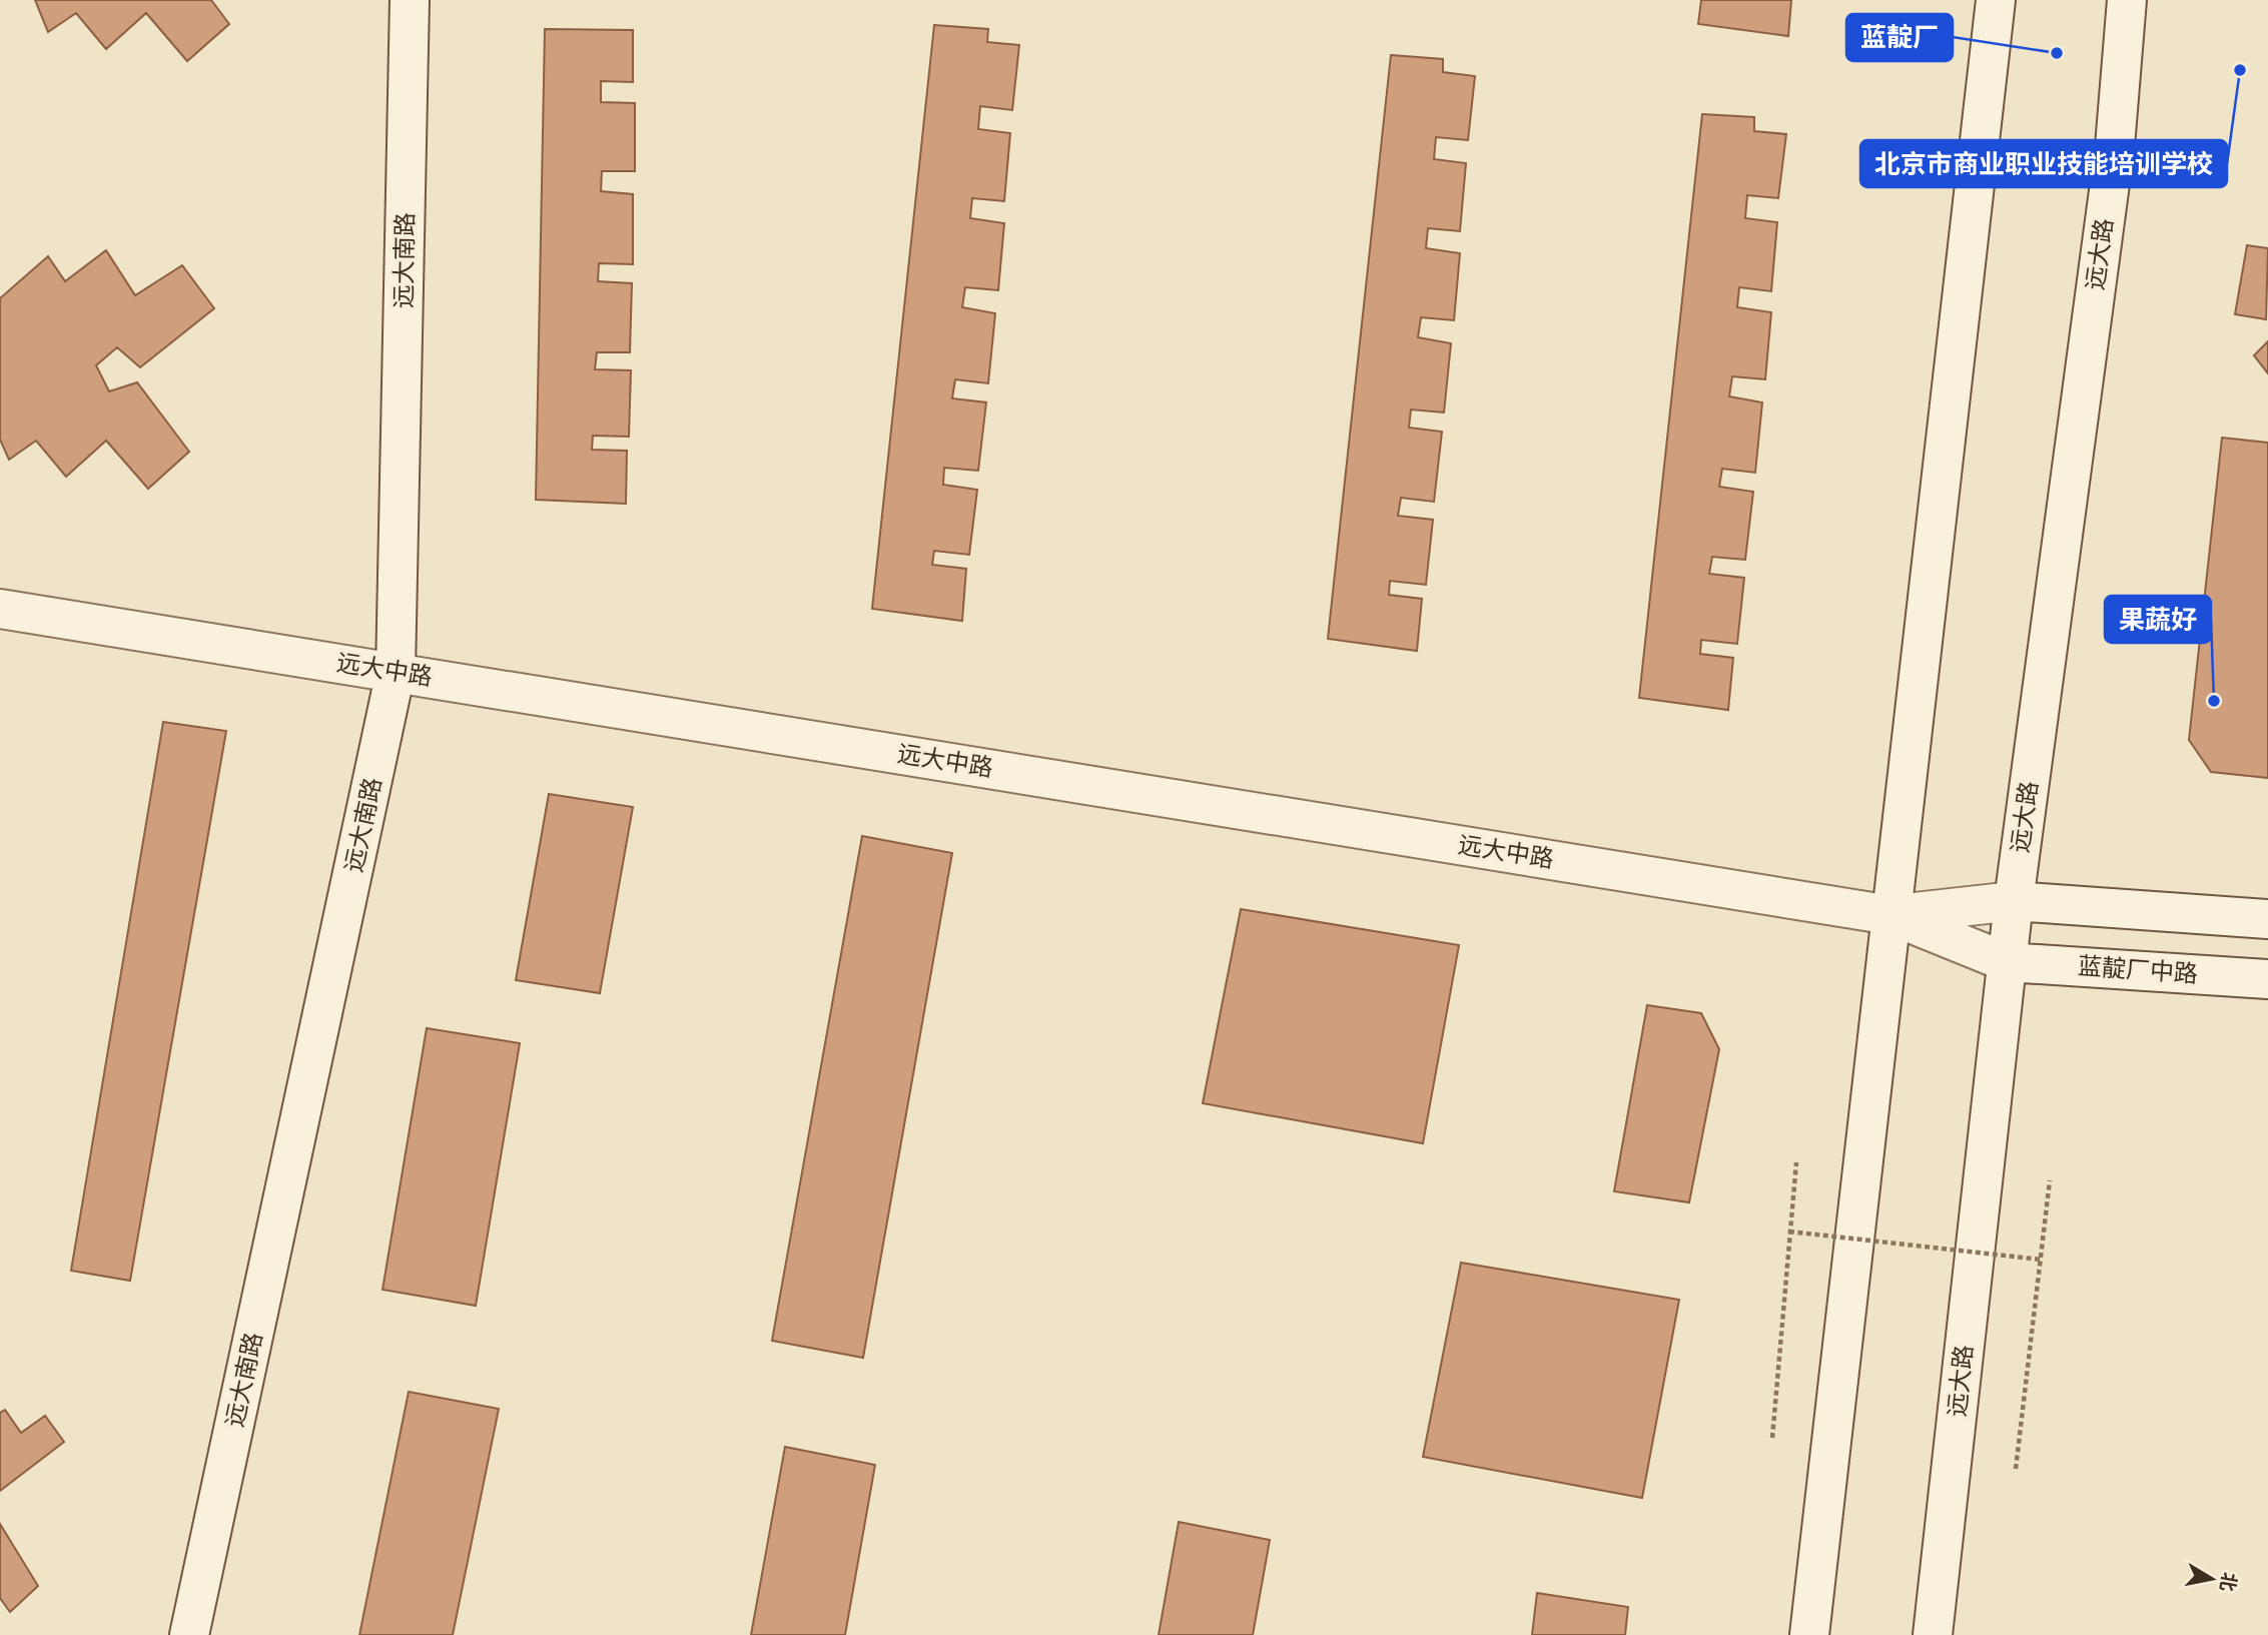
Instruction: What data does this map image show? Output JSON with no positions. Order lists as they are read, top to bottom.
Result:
{
  "streets": {
    "street": [
      "远大路",
      "远大南路",
      "远大中路",
      "蓝靛厂中路"
    ]
  },
  "crossings": [
    ["远大路", "蓝靛厂中路"],
    ["远大南路", "远大中路"],
    ["远大中路", "蓝靛厂中路"]
  ],
  "places": ["蓝靛厂", "北京市商业职业技能培训学校", "果蔬好"],
  "north": "right"
}
